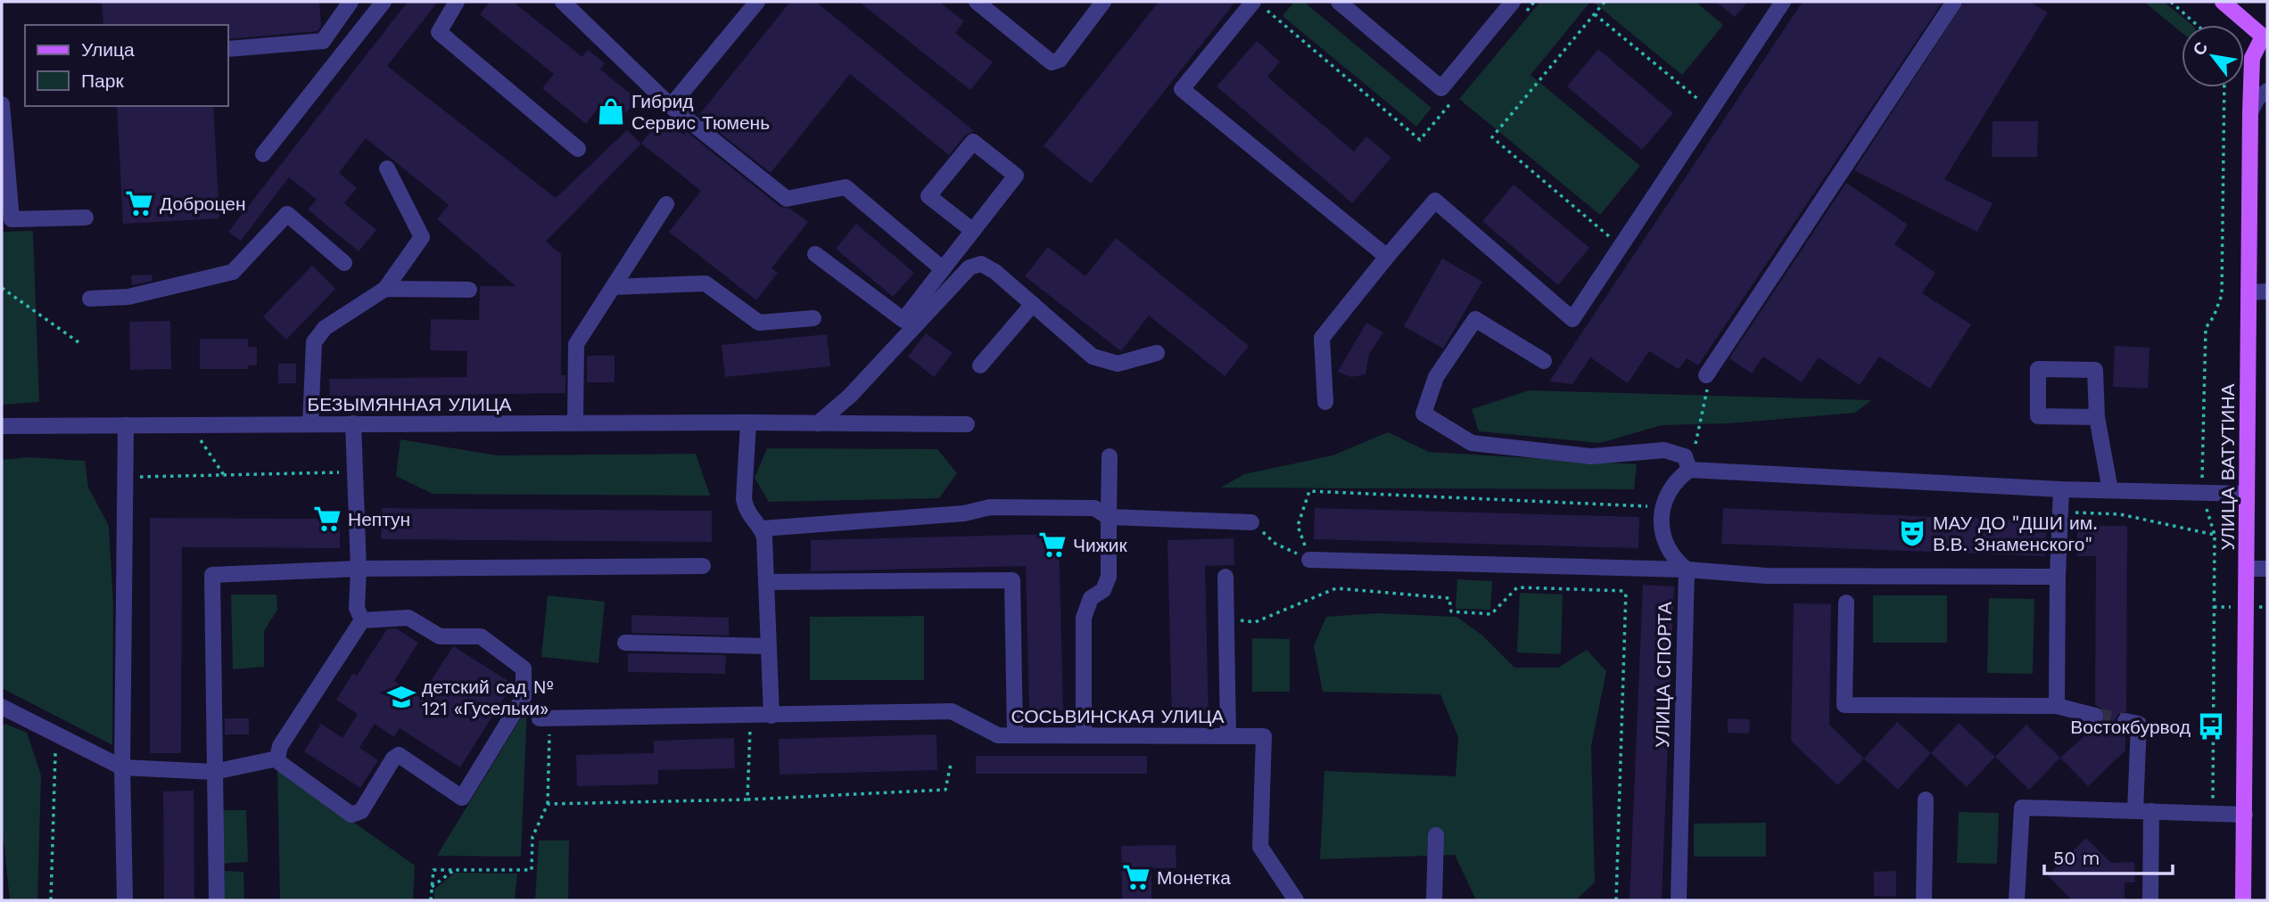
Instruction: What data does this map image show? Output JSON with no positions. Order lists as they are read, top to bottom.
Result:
{
  "streets": {
    "main road": ["УЛИЦА ВАТУТИНА"],
    "street": ["БЕЗЫМЯННАЯ УЛИЦА", "УЛИЦА СПОРТА", "СОСЬВИНСКАЯ УЛИЦА"]
  },
  "places": {
    "shop": ["Гибрид Сервис Тюмень"],
    "supermarket": [
      "Доброцен",
      "Нептун",
      "Чижик",
      "Монетка"
    ],
    "theatre": ["МАУ ДО \"ДШИ им. В.В. Знаменского\""],
    "school or university": ["детский сад № 121 «Гусельки»"],
    "bus stop": ["Востокбурвод"]
  },
  "legend": ["Улица", "Парк"],
  "scale_bar": "50 m",
  "north": "top left"
}
